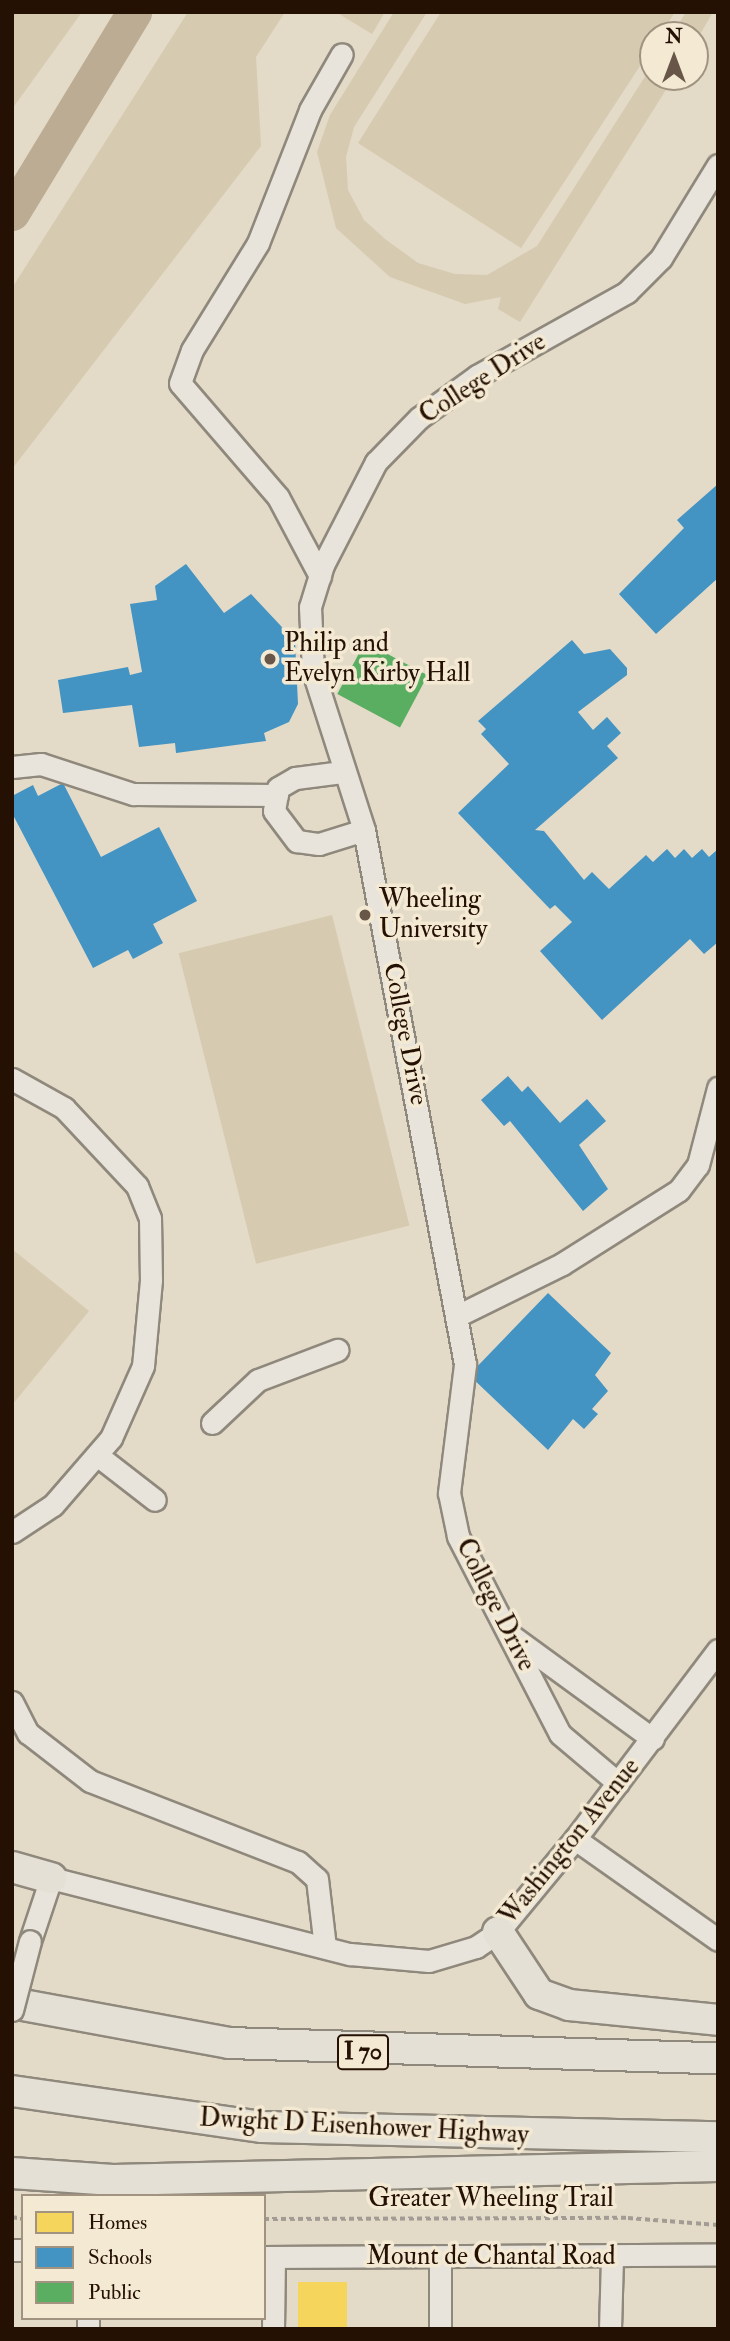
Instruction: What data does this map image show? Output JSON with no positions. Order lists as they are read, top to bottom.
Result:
{
  "streets": {
    "highway": ["I 70", "Dwight D Eisenhower Highway"],
    "street": ["College Drive", "Washington Avenue", "Mount de Chantal Road"],
    "path": ["Greater Wheeling Trail"]
  },
  "crossings": [
    ["College Drive", "Washington Avenue"]
  ],
  "places": ["Philip and Evelyn Kirby Hall", "Wheeling University"],
  "legend": ["Homes", "Schools", "Public"],
  "north": "top"
}
